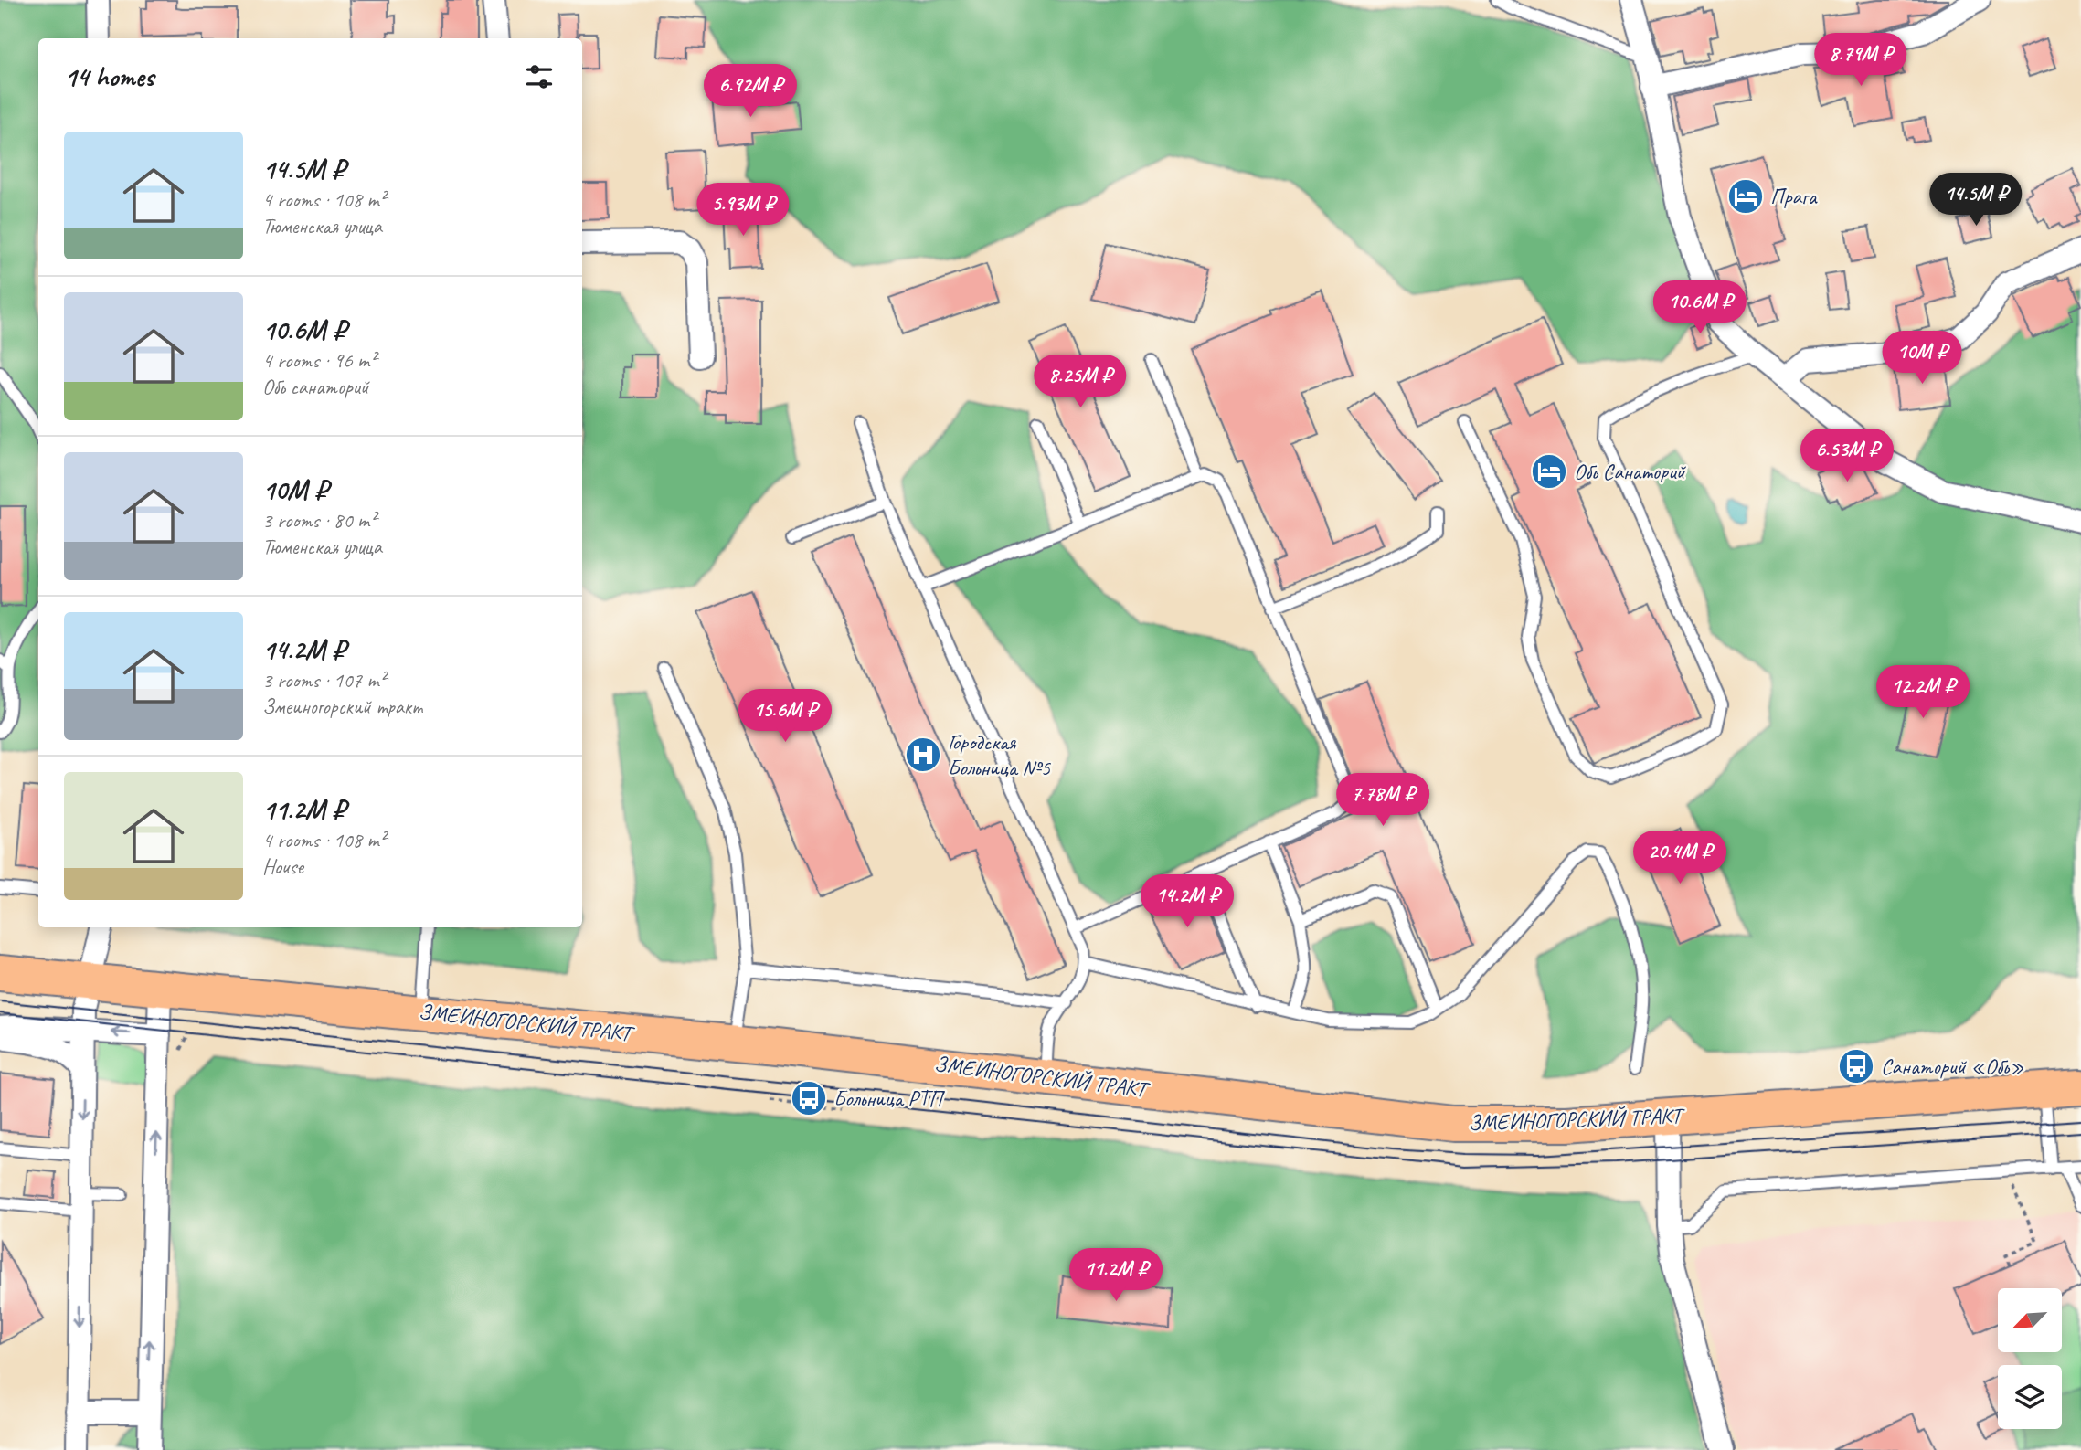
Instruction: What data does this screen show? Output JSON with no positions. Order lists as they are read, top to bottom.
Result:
{
  "streets": {
    "highway": ["ЗМЕИНОГОРСКИЙ ТРАКТ"]
  },
  "places": {
    "hotel": ["Прага", "Обь Санаторий"],
    "hospital": ["Городская Больница №5"],
    "bus stop": ["Санаторий «Обь»", "Больница РТП"]
  },
  "north": "bottom left",
  "page": {
    "price": [
      "8.79M ₽",
      "6.92M ₽",
      "14.5M ₽",
      "5.93M ₽",
      "10.6M ₽",
      "10M ₽",
      "8.25M ₽",
      "6.53M ₽",
      "12.2M ₽",
      "15.6M ₽",
      "7.78M ₽",
      "20.4M ₽",
      "14.2M ₽",
      "11.2M ₽"
    ],
    "heading": "14 homes",
    "list": [
      {
        "name": "14.5M ₽",
        "note": "4 rooms · 108 m² · Тюменская улица"
      },
      {
        "name": "10.6M ₽",
        "note": "4 rooms · 96 m² · Обь санаторий"
      },
      {
        "name": "10M ₽",
        "note": "3 rooms · 80 m² · Тюменская улица"
      },
      {
        "name": "14.2M ₽",
        "note": "3 rooms · 107 m² · Змеиногорский тракт"
      },
      {
        "name": "11.2M ₽",
        "note": "4 rooms · 108 m² · House"
      }
    ]
  }
}
